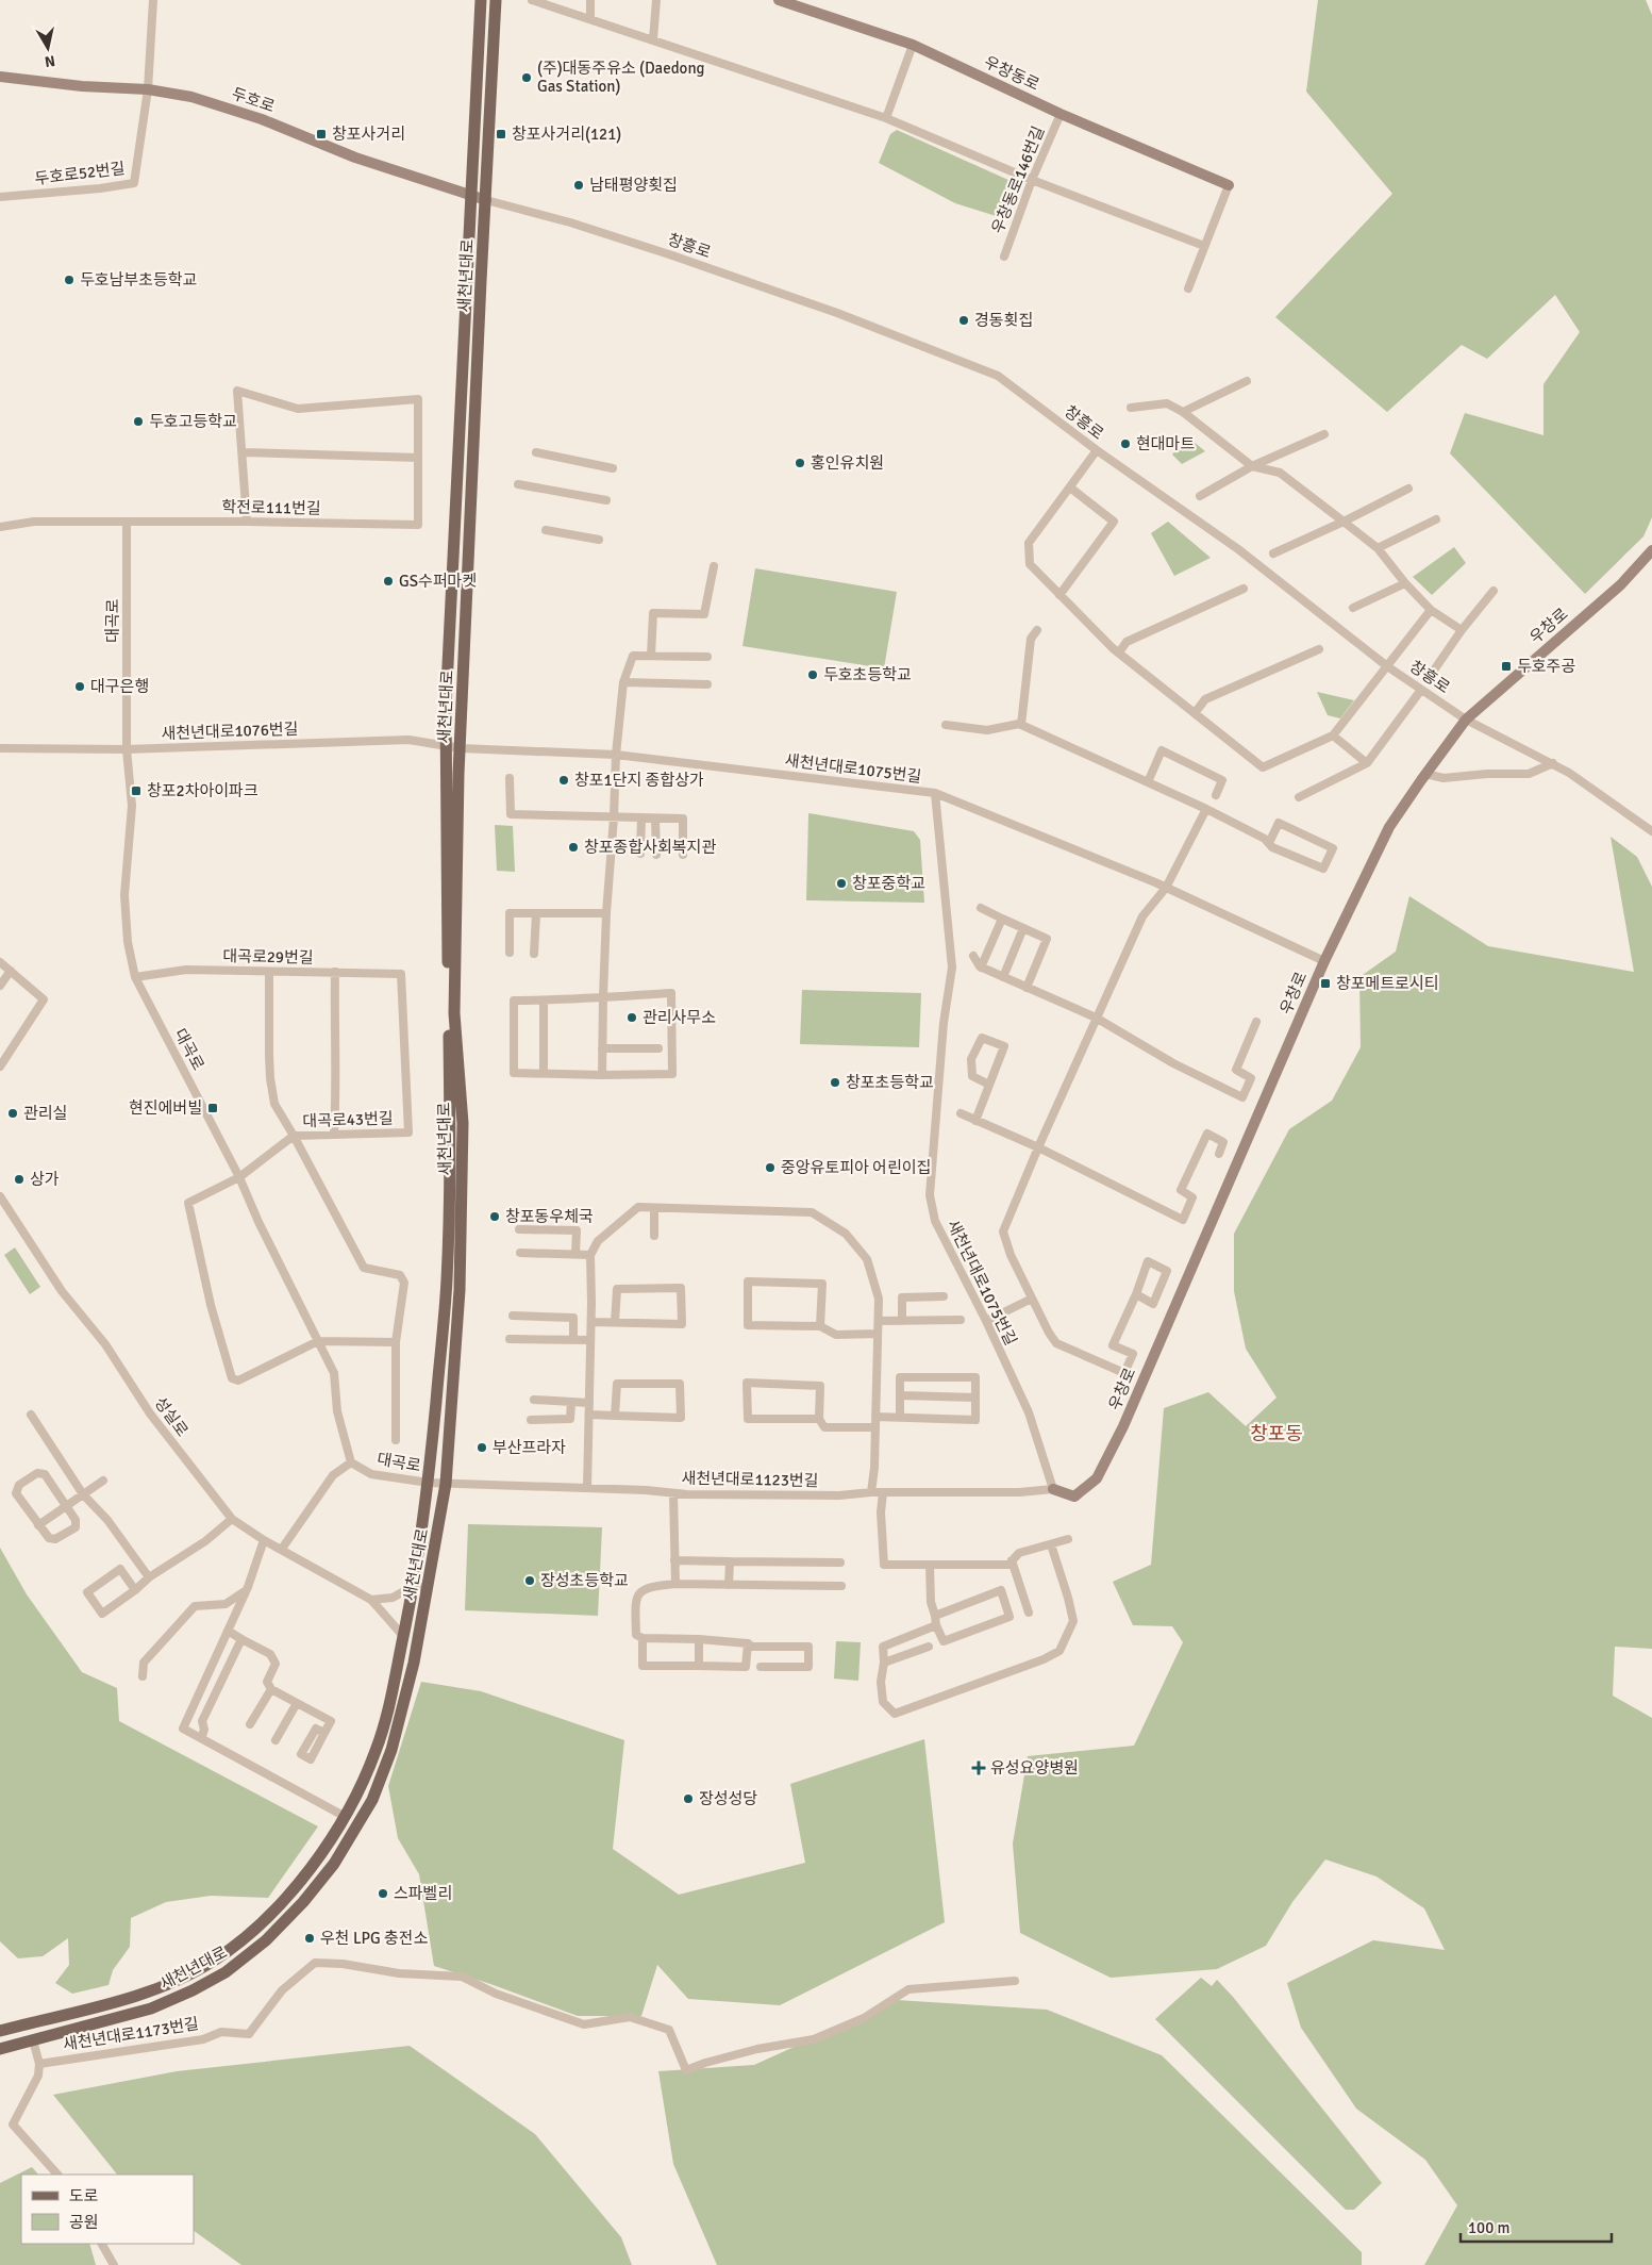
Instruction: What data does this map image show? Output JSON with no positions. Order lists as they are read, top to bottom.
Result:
{
  "streets": {
    "main road": [
      "우창동로",
      "두호로",
      "새천년대로",
      "우창로"
    ],
    "street": [
      "두호로52번길",
      "우창동로146번길",
      "창흥로",
      "학전로111번길",
      "대곡로",
      "새천년대로1076번길",
      "새천년대로1075번길",
      "대곡로29번길",
      "대곡로43번길",
      "성실로",
      "새천년대로1123번길",
      "새천년대로1173번길"
    ]
  },
  "crossings": [
    ["우창동로", "우창동로146번길"],
    ["두호로", "두호로52번길"],
    ["두호로", "창흥로"],
    ["두호로", "새천년대로"],
    ["창흥로", "새천년대로"],
    ["창흥로", "우창로"],
    ["새천년대로", "대곡로"],
    ["새천년대로", "새천년대로1076번길"],
    ["새천년대로", "새천년대로1075번길"],
    ["새천년대로", "성실로"],
    ["새천년대로", "새천년대로1123번길"],
    ["학전로111번길", "대곡로"],
    ["대곡로", "새천년대로1076번길"],
    ["대곡로", "대곡로29번길"],
    ["대곡로", "대곡로43번길"],
    ["대곡로", "새천년대로1123번길"],
    ["우창로", "새천년대로1075번길"],
    ["우창로", "새천년대로1123번길"],
    ["새천년대로1076번길", "새천년대로1075번길"],
    ["새천년대로1075번길", "새천년대로1123번길"],
    ["대곡로29번길", "대곡로43번길"]
  ],
  "districts": ["창포동"],
  "places": {
    "other": [
      "(주)대동주유소 (Daedong Gas Station)",
      "남태평양횟집",
      "두호남부초등학교",
      "경동횟집",
      "두호고등학교",
      "현대마트",
      "홍인유치원",
      "GS수퍼마켓",
      "두호초등학교",
      "대구은행",
      "창포1단지 종합상가",
      "창포종합사회복지관",
      "창포중학교",
      "관리사무소",
      "창포초등학교",
      "관리실",
      "중앙유토피아 어린이집",
      "상가",
      "창포동우체국",
      "부산프라자",
      "장성초등학교",
      "장성성당",
      "스파벨리",
      "우천 LPG 충전소"
    ],
    "transit": [
      "창포사거리",
      "창포사거리(121)",
      "두호주공",
      "창포2차아이파크",
      "창포메트로시티",
      "현진에버빌"
    ],
    "health": ["유성요양병원"]
  },
  "legend": ["도로", "공원"],
  "scale_bar": "100 m",
  "north": "bottom"
}
